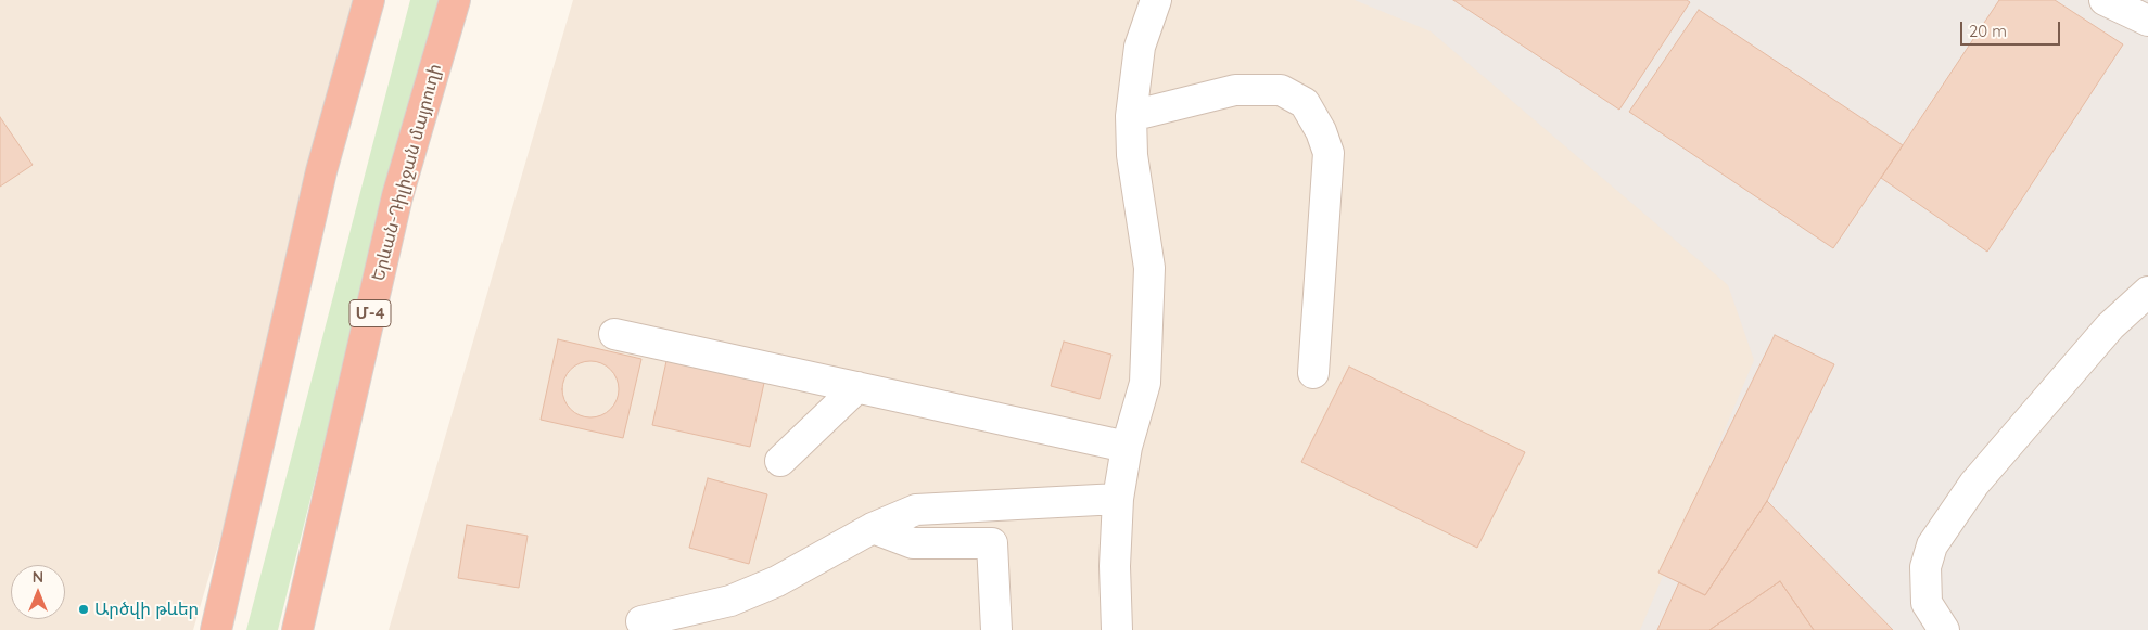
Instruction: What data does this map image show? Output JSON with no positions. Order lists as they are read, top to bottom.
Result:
{
  "streets": {
    "highway": ["Երևան-Դիլիջան մայրուղի", "Մ-4"]
  },
  "places": ["Արծվի թևեր"],
  "scale_bar": "20 m",
  "north": "top"
}
